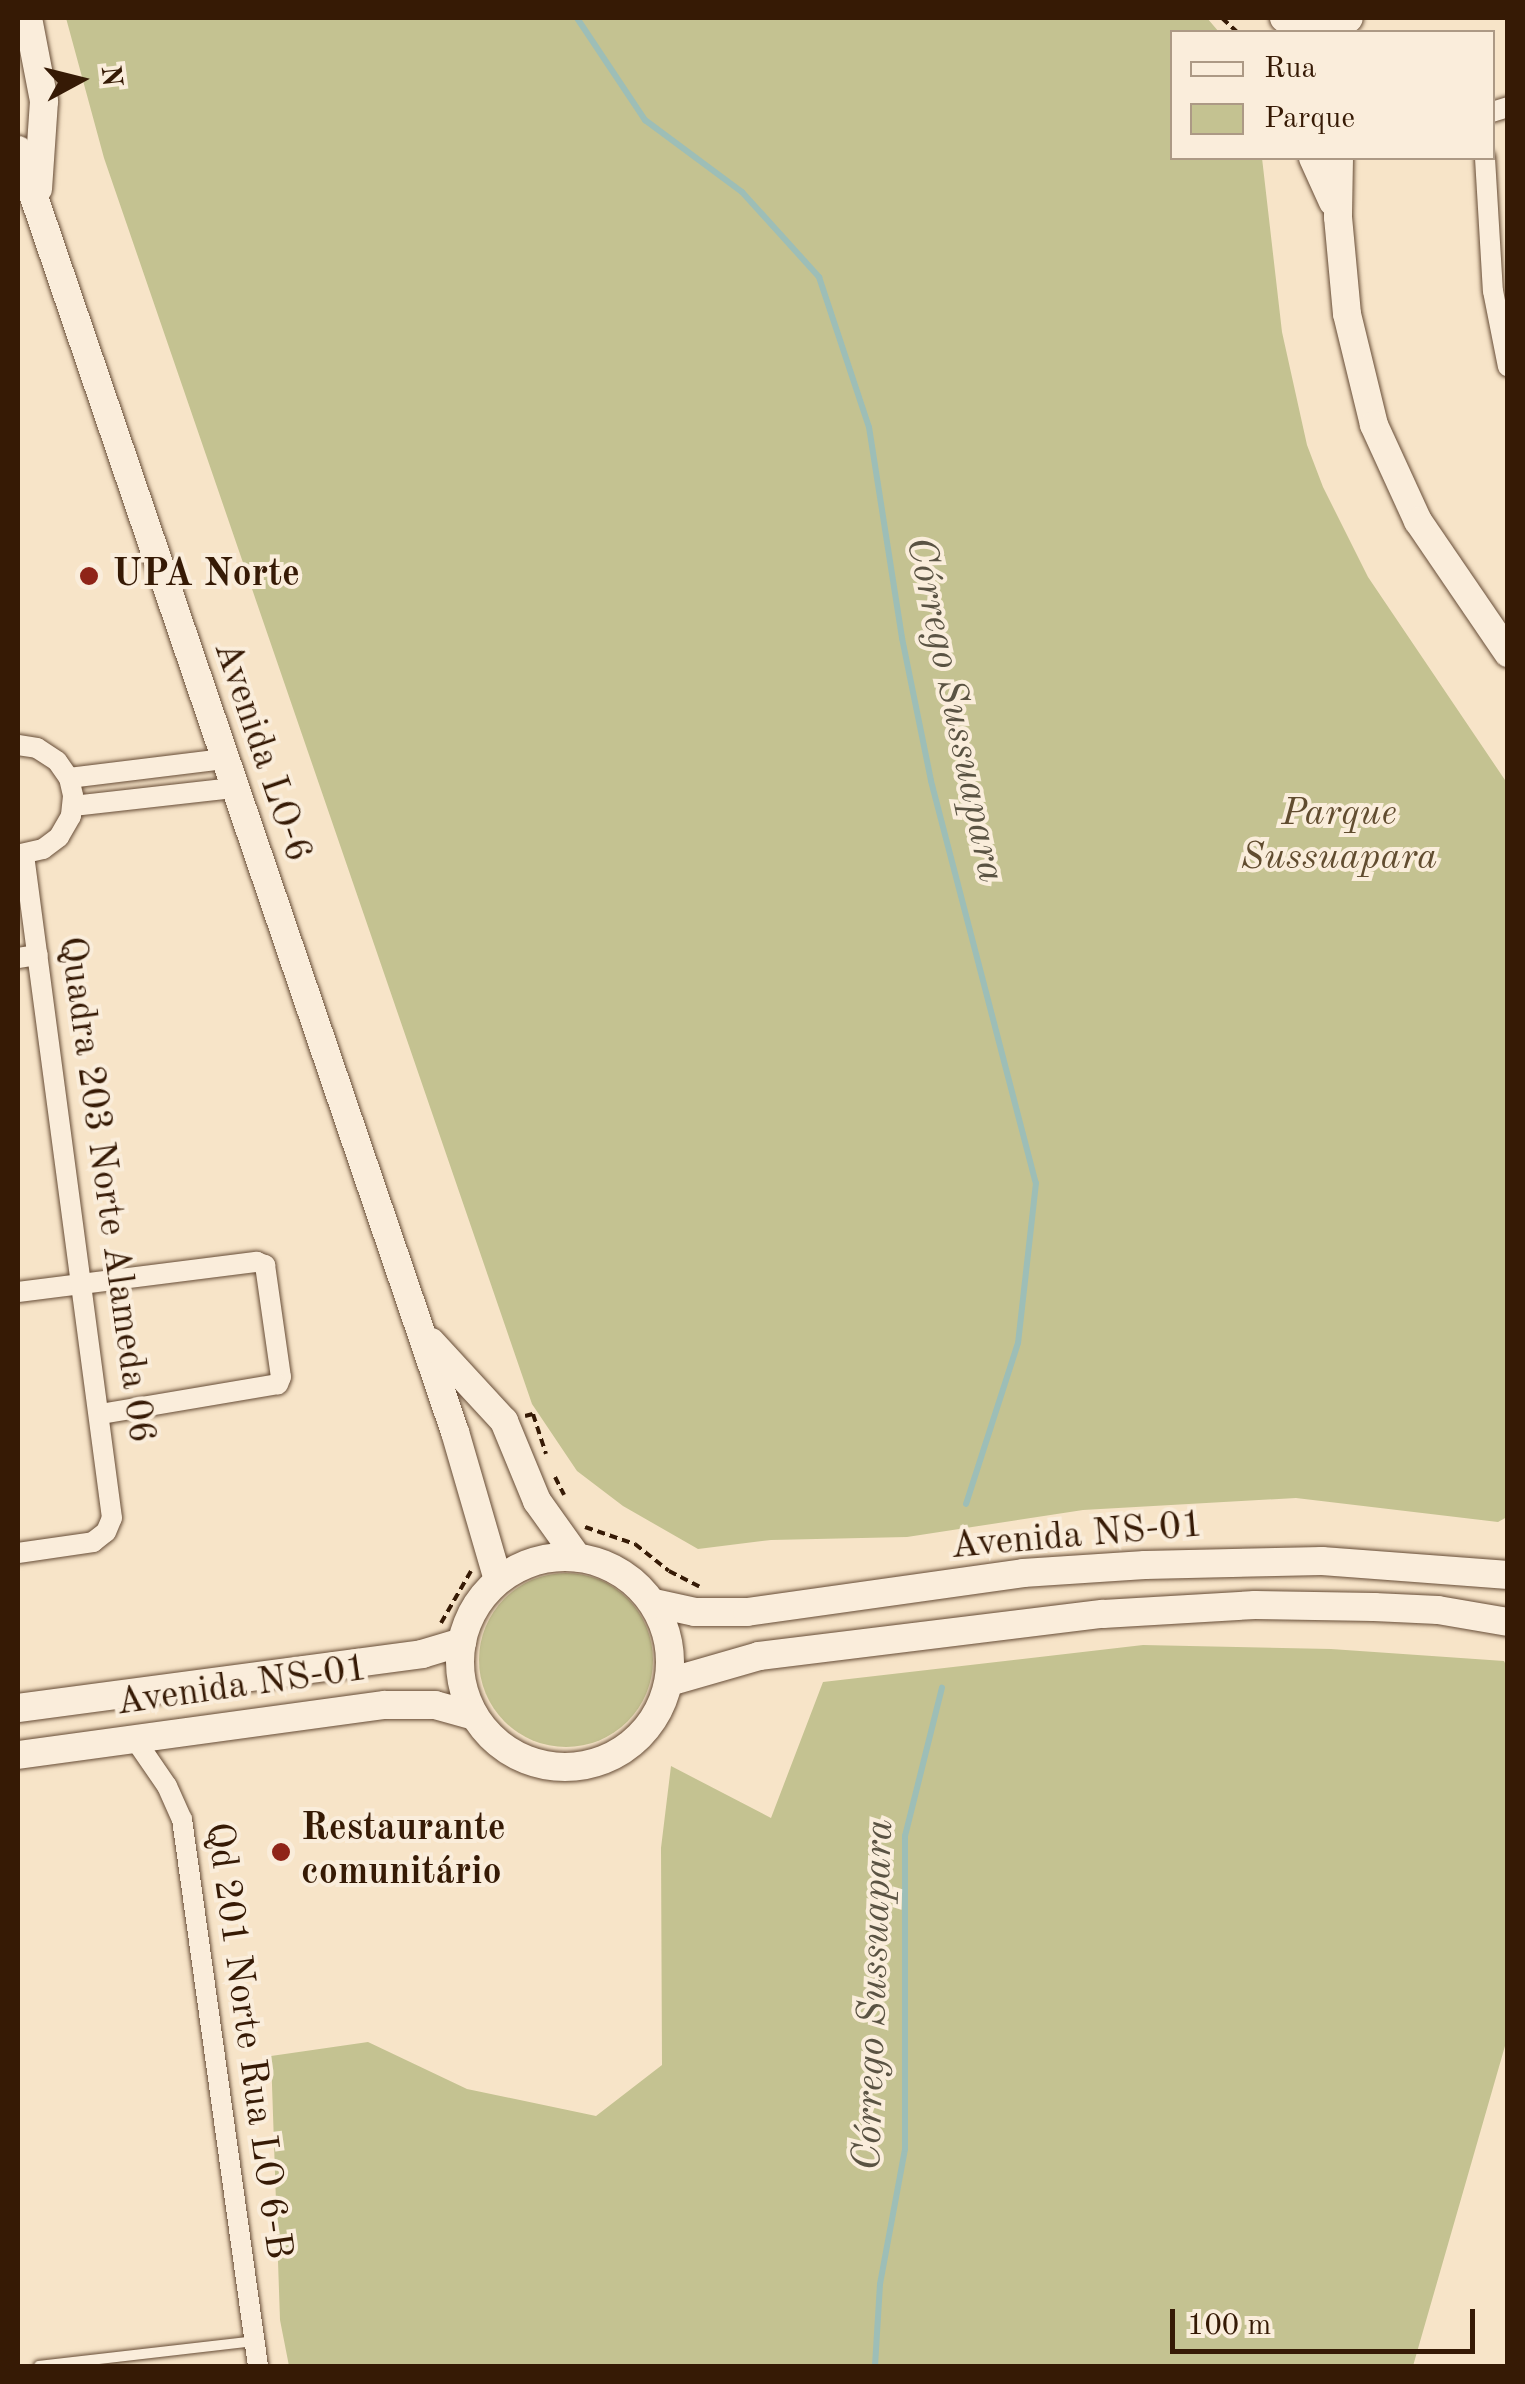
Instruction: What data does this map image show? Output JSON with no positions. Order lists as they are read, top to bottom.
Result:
{
  "streets": {
    "street": [
      "Avenida LO-6",
      "Quadra 203 Norte Alameda 06",
      "Avenida NS-01",
      "Qd 201 Norte Rua LO 6-B"
    ]
  },
  "crossings": [
    ["Avenida LO-6", "Avenida NS-01"],
    ["Avenida NS-01", "Qd 201 Norte Rua LO 6-B"]
  ],
  "water": ["Córrego Sussuapara"],
  "parks": ["Parque Sussuapara"],
  "places": ["UPA Norte", "Restaurante comunitário"],
  "legend": ["Rua", "Parque"],
  "scale_bar": "100 m",
  "north": "right"
}
